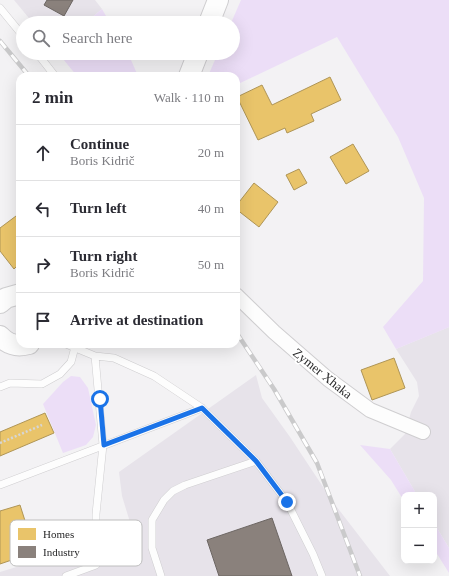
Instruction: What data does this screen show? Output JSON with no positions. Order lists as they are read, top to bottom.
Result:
{
  "streets": {
    "street": ["Zymer Xhaka"]
  },
  "legend": ["Homes", "Industry"],
  "page": {
    "search": "Search here",
    "heading": ["2 min", "Walk · 110 m"],
    "list": [
      ["Continue", "Boris Kidrič", "20 m"],
      ["Turn left", "40 m"],
      ["Turn right", "Boris Kidrič", "50 m"],
      "Arrive at destination"
    ],
    "map_buttons": ["+", "−"]
  }
}
